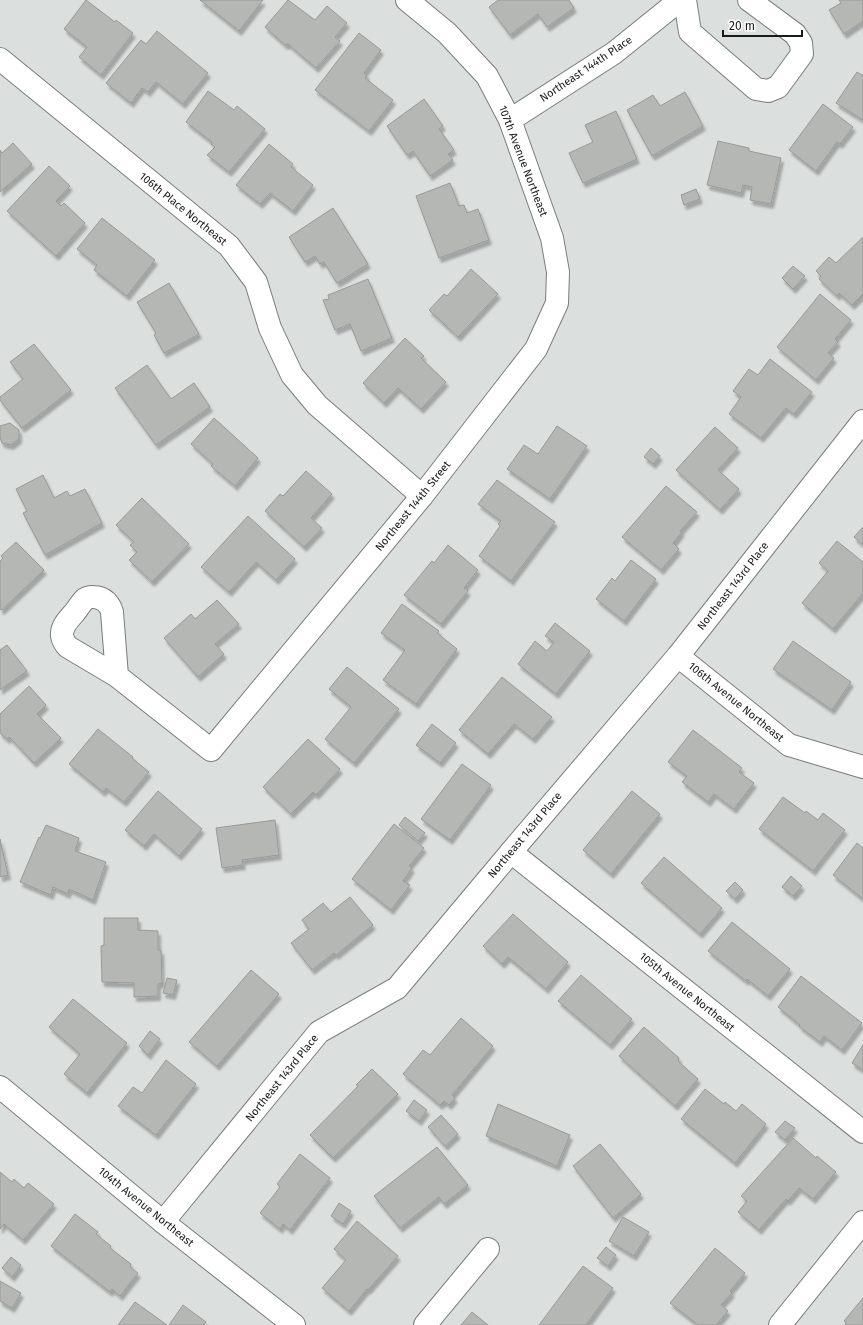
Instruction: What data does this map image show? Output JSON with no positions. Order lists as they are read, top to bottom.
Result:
{
  "streets": {
    "street": [
      "Northeast 144th Place",
      "107th Avenue Northeast",
      "106th Place Northeast",
      "Northeast 144th Street",
      "Northeast 143rd Place",
      "106th Avenue Northeast",
      "105th Avenue Northeast",
      "104th Avenue Northeast"
    ]
  },
  "crossings": [
    ["Northeast 144th Place", "107th Avenue Northeast"],
    ["107th Avenue Northeast", "Northeast 144th Street"],
    ["106th Place Northeast", "Northeast 144th Street"],
    ["Northeast 143rd Place", "106th Avenue Northeast"],
    ["Northeast 143rd Place", "105th Avenue Northeast"],
    ["Northeast 143rd Place", "104th Avenue Northeast"]
  ],
  "scale_bar": "20 m"
}
